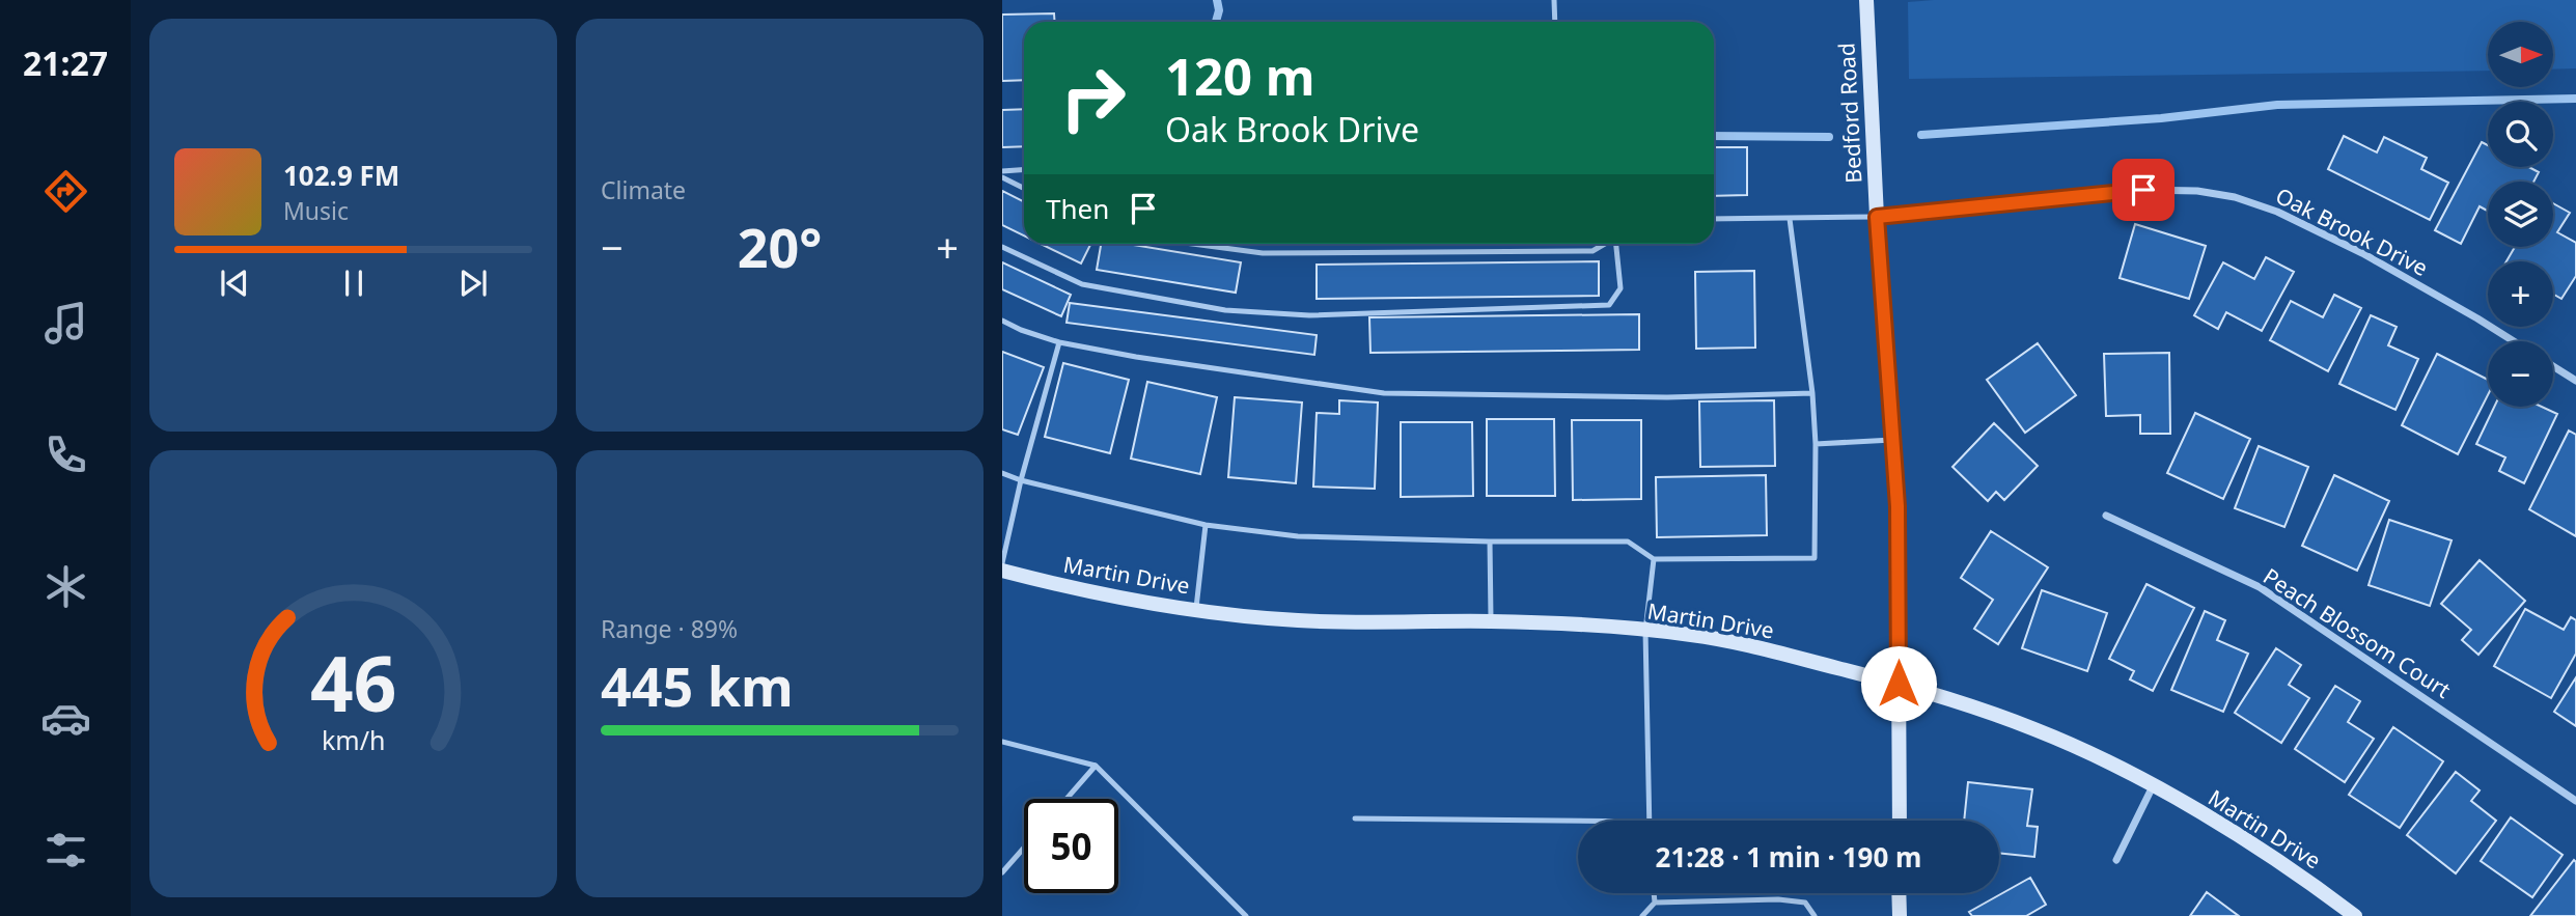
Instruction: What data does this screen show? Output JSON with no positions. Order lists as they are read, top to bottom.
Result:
{
  "streets": {
    "street": [
      "Bedford Road",
      "Oak Brook Drive",
      "Martin Drive",
      "Peach Blossom Court"
    ]
  },
  "crossings": [
    ["Bedford Road", "Oak Brook Drive"],
    ["Bedford Road", "Martin Drive"]
  ],
  "north": "right",
  "page": {
    "tabs": "21:27",
    "tile": [
      "Climate",
      ["Range · 89%", "445 km"]
    ],
    "map_buttons": ["+", "−"],
    "turn": ["120 m", "Oak Brook Drive"],
    "song": ["102.9 FM", "Music"],
    "then": "Then",
    "heat": ["−", "20°", "+"],
    "limit": "50",
    "trip": "21:28 · 1 min · 190 m",
    "gauge": ["46", "km/h"]
  }
}
